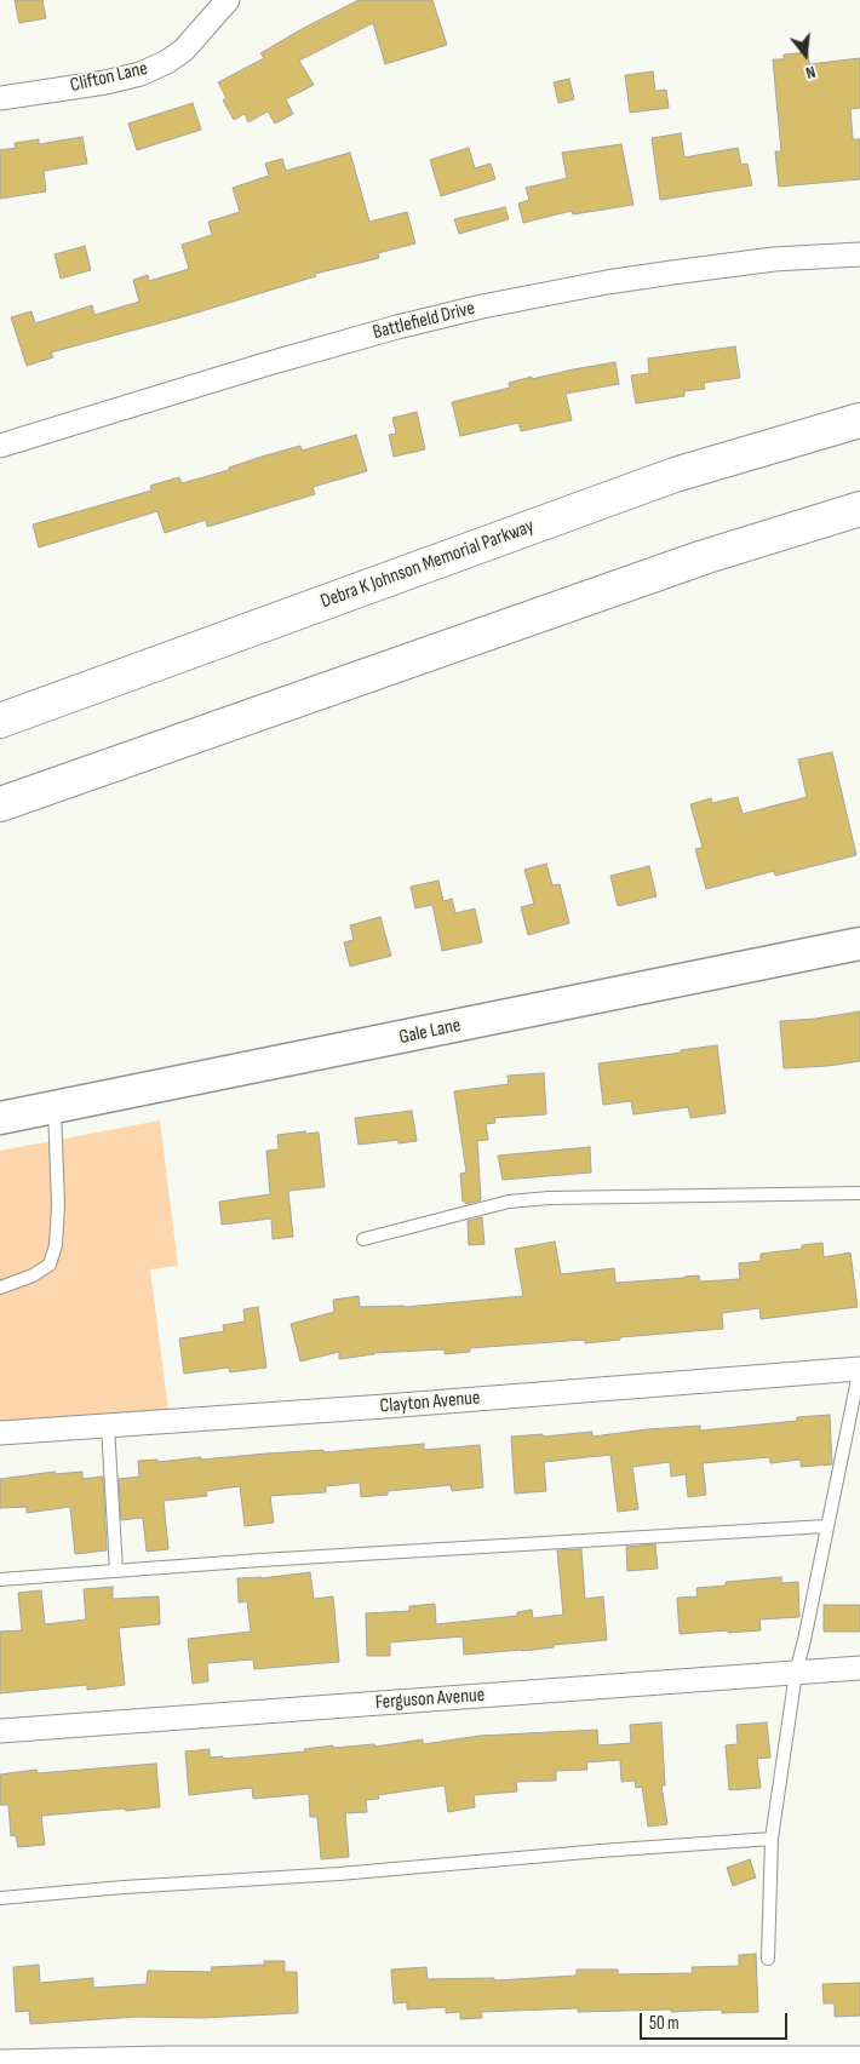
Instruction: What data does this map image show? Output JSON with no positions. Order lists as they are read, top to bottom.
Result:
{
  "streets": {
    "highway": ["Debra K Johnson Memorial Parkway"],
    "street": [
      "Clifton Lane",
      "Battlefield Drive",
      "Gale Lane",
      "Clayton Avenue",
      "Ferguson Avenue"
    ]
  },
  "scale_bar": "50 m",
  "north": "bottom"
}
